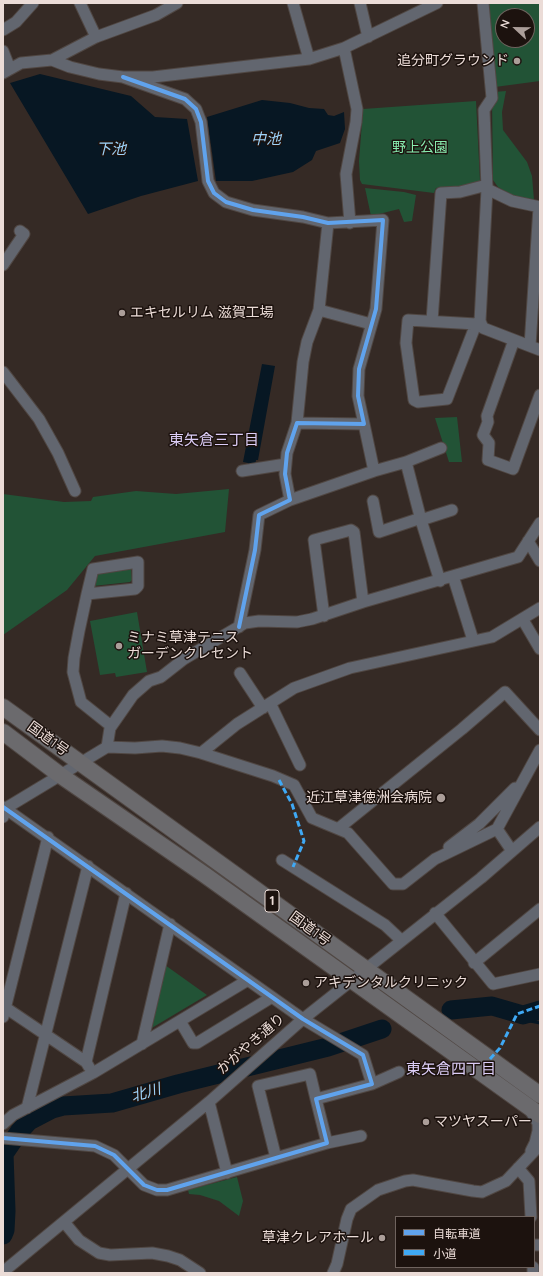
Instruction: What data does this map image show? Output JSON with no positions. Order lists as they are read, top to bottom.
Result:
{
  "streets": {
    "highway": ["国道1号", "1"],
    "street": ["かがやき通り"]
  },
  "crossings": [
    ["国道1号", "かがやき通り"]
  ],
  "districts": ["東矢倉三丁目", "東矢倉四丁目"],
  "water": ["中池", "下池", "北川"],
  "parks": ["野上公園"],
  "places": [
    "追分町グラウンド",
    "エキセルリム 滋賀工場",
    "ミナミ草津テニス ガーデンクレセント",
    "近江草津徳洲会病院",
    "アキデンタルクリニック",
    "マツヤスーパー",
    "草津クレアホール"
  ],
  "legend": ["自転車道", "小道"],
  "north": "left"
}
